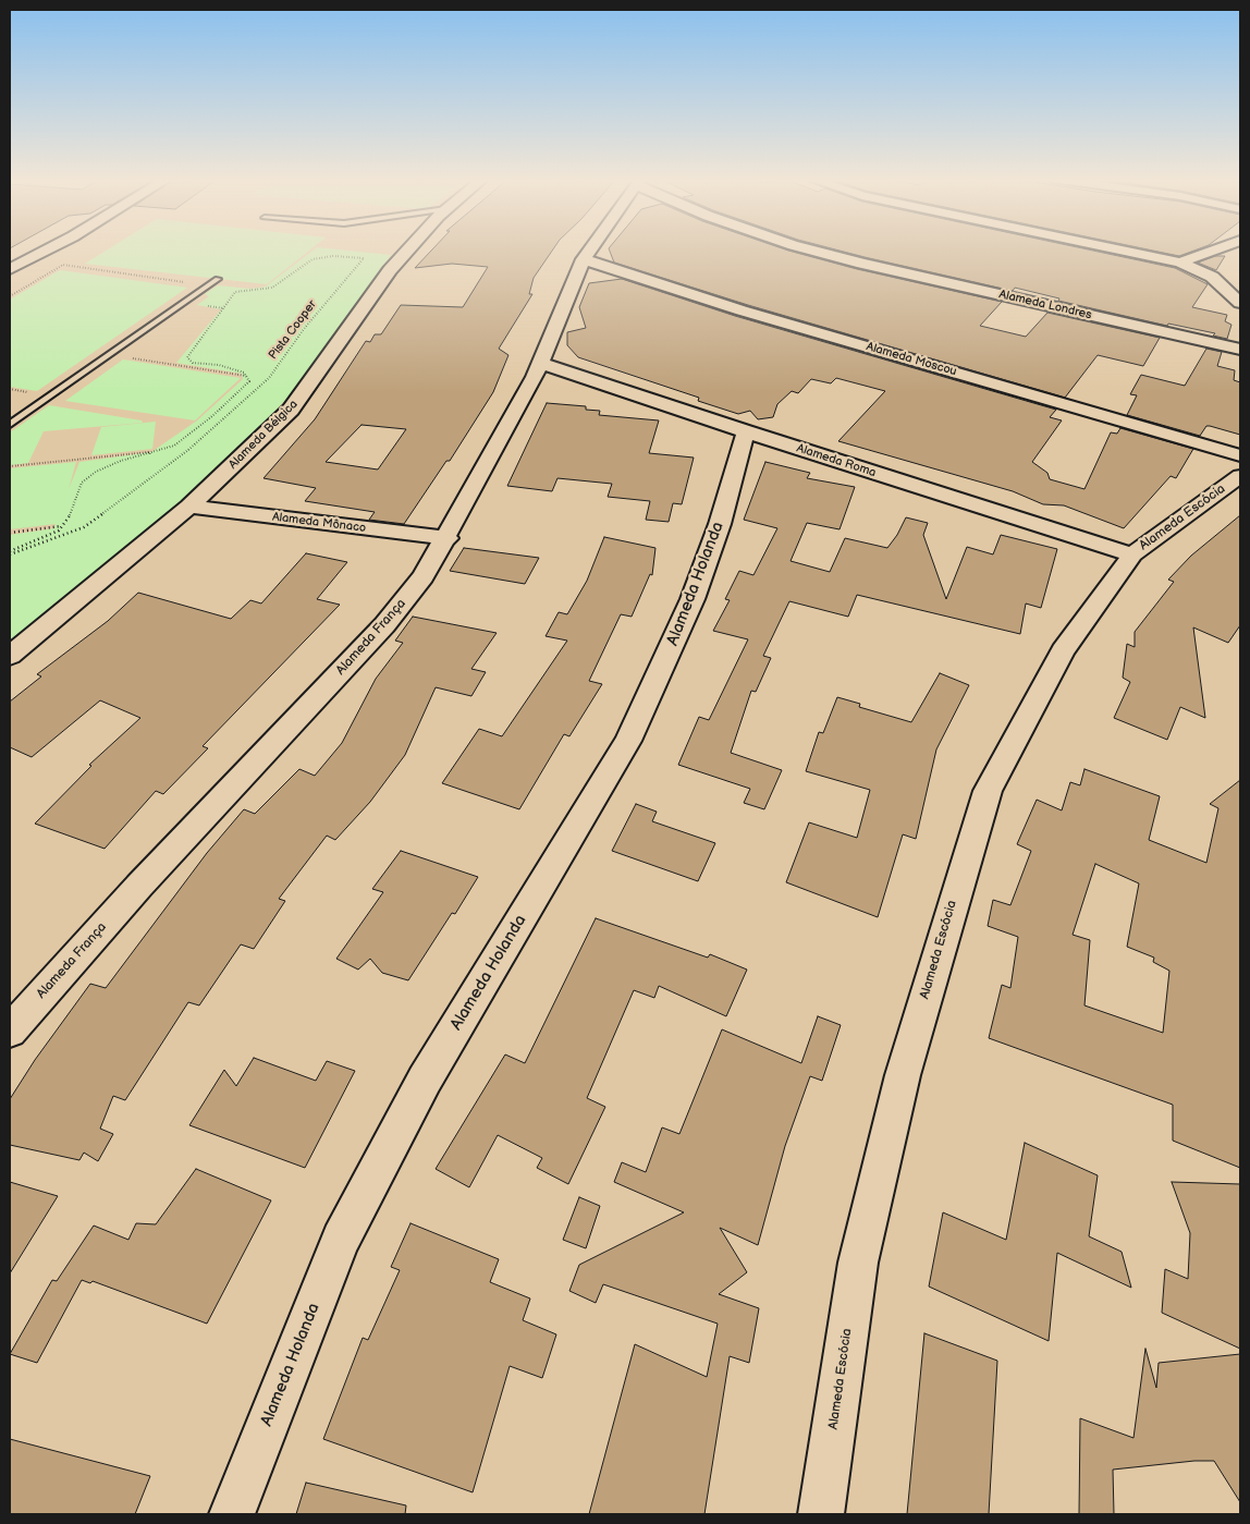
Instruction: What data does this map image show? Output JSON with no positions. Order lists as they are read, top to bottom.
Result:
{
  "streets": {
    "street": [
      "Alameda Londres",
      "Alameda Moscou",
      "Alameda Bélgica",
      "Alameda Roma",
      "Alameda Escócia",
      "Alameda Mônaco",
      "Alameda Holanda",
      "Alameda França"
    ],
    "path": ["Pista Cooper"]
  },
  "crossings": [
    ["Alameda Moscou", "Alameda França"],
    ["Alameda Bélgica", "Alameda Mônaco"],
    ["Alameda Roma", "Alameda Escócia"],
    ["Alameda Roma", "Alameda Holanda"],
    ["Alameda Roma", "Alameda França"],
    ["Alameda Mônaco", "Alameda França"]
  ]
}
